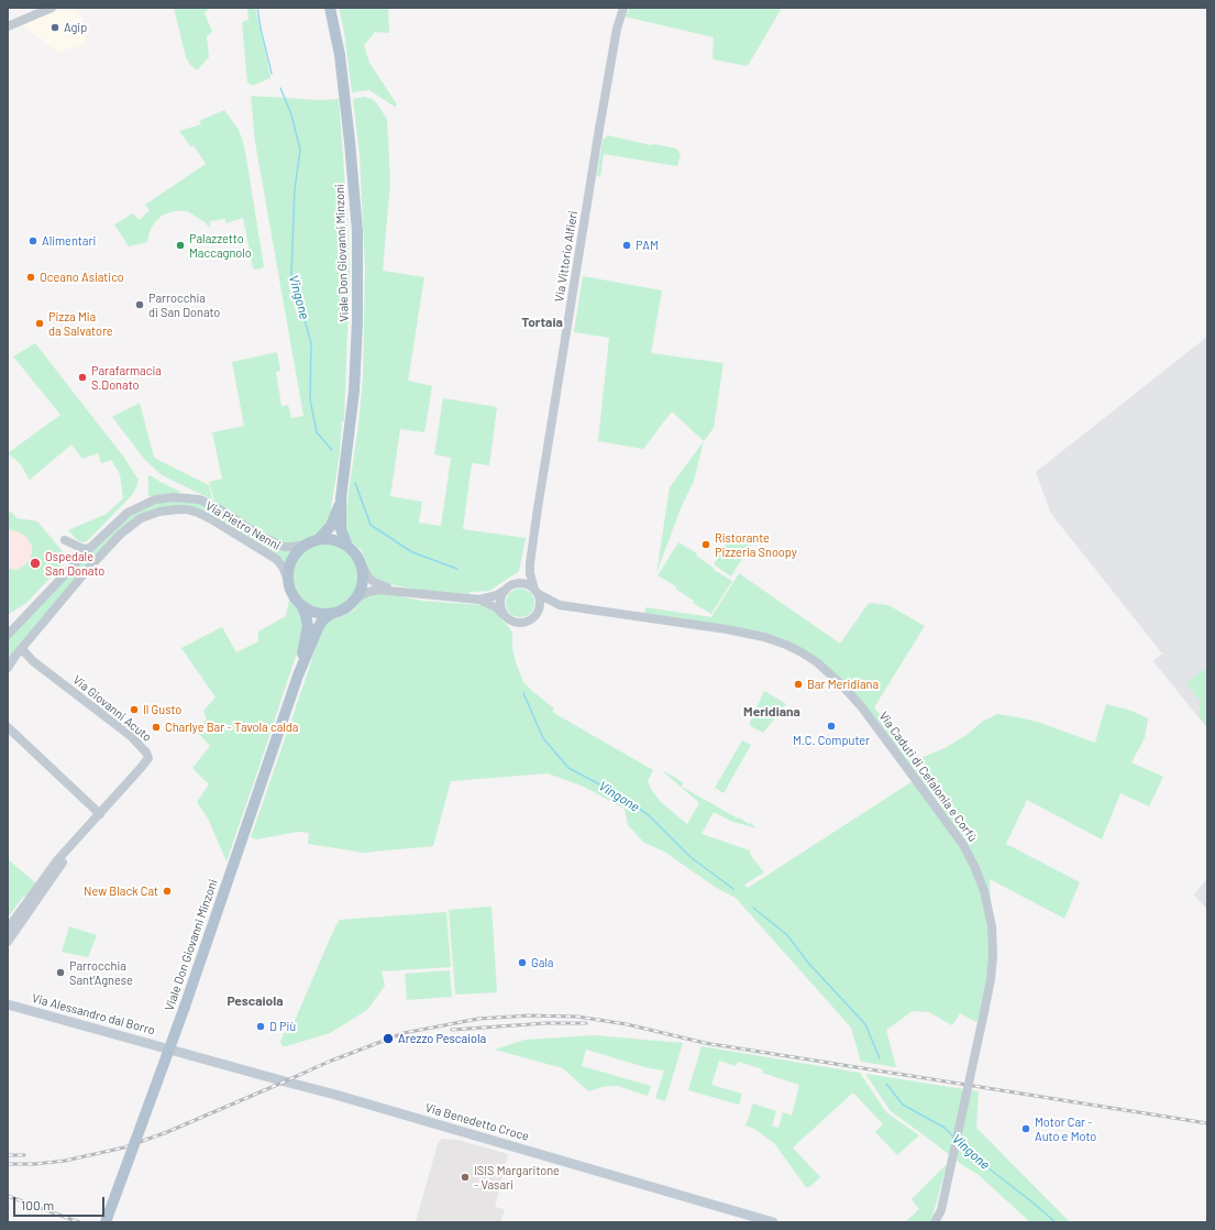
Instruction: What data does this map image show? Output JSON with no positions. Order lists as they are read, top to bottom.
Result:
{
  "streets": {
    "main road": ["Viale Don Giovanni Minzoni", "Via Alessandro dal Borro", "Via Benedetto Croce"],
    "street": [
      "Via Vittorio Alfieri",
      "Via Pietro Nenni",
      "Via Giovanni Acuto",
      "Via Caduti di Cefalonia e Corfù"
    ]
  },
  "crossings": [
    ["Viale Don Giovanni Minzoni", "Via Pietro Nenni"],
    ["Via Vittorio Alfieri", "Via Caduti di Cefalonia e Corfù"],
    ["Via Pietro Nenni", "Via Giovanni Acuto"],
    ["Via Alessandro dal Borro", "Via Benedetto Croce"]
  ],
  "districts": ["Tortaia", "Meridiana", "Pescaiola"],
  "water": ["Vingone"],
  "places": [
    "Agip",
    "Alimentari",
    "Palazzetto Maccagnolo",
    "PAM",
    "Oceano Asiatico",
    "Parrocchia di San Donato",
    "Pizza Mia da Salvatore",
    "Parafarmacia S.Donato",
    "Ristorante Pizzeria Snoopy",
    "Ospedale San Donato",
    "Bar Meridiana",
    "Il Gusto",
    "M.C. Computer",
    "Charlye Bar - Tavola calda",
    "New Black Cat",
    "Gala",
    "Parrocchia Sant'Agnese",
    "D Più",
    "Arezzo Pescaiola",
    "Motor Car - Auto e Moto",
    "ISIS Margaritone - Vasari"
  ],
  "scale_bar": "100 m"
}
